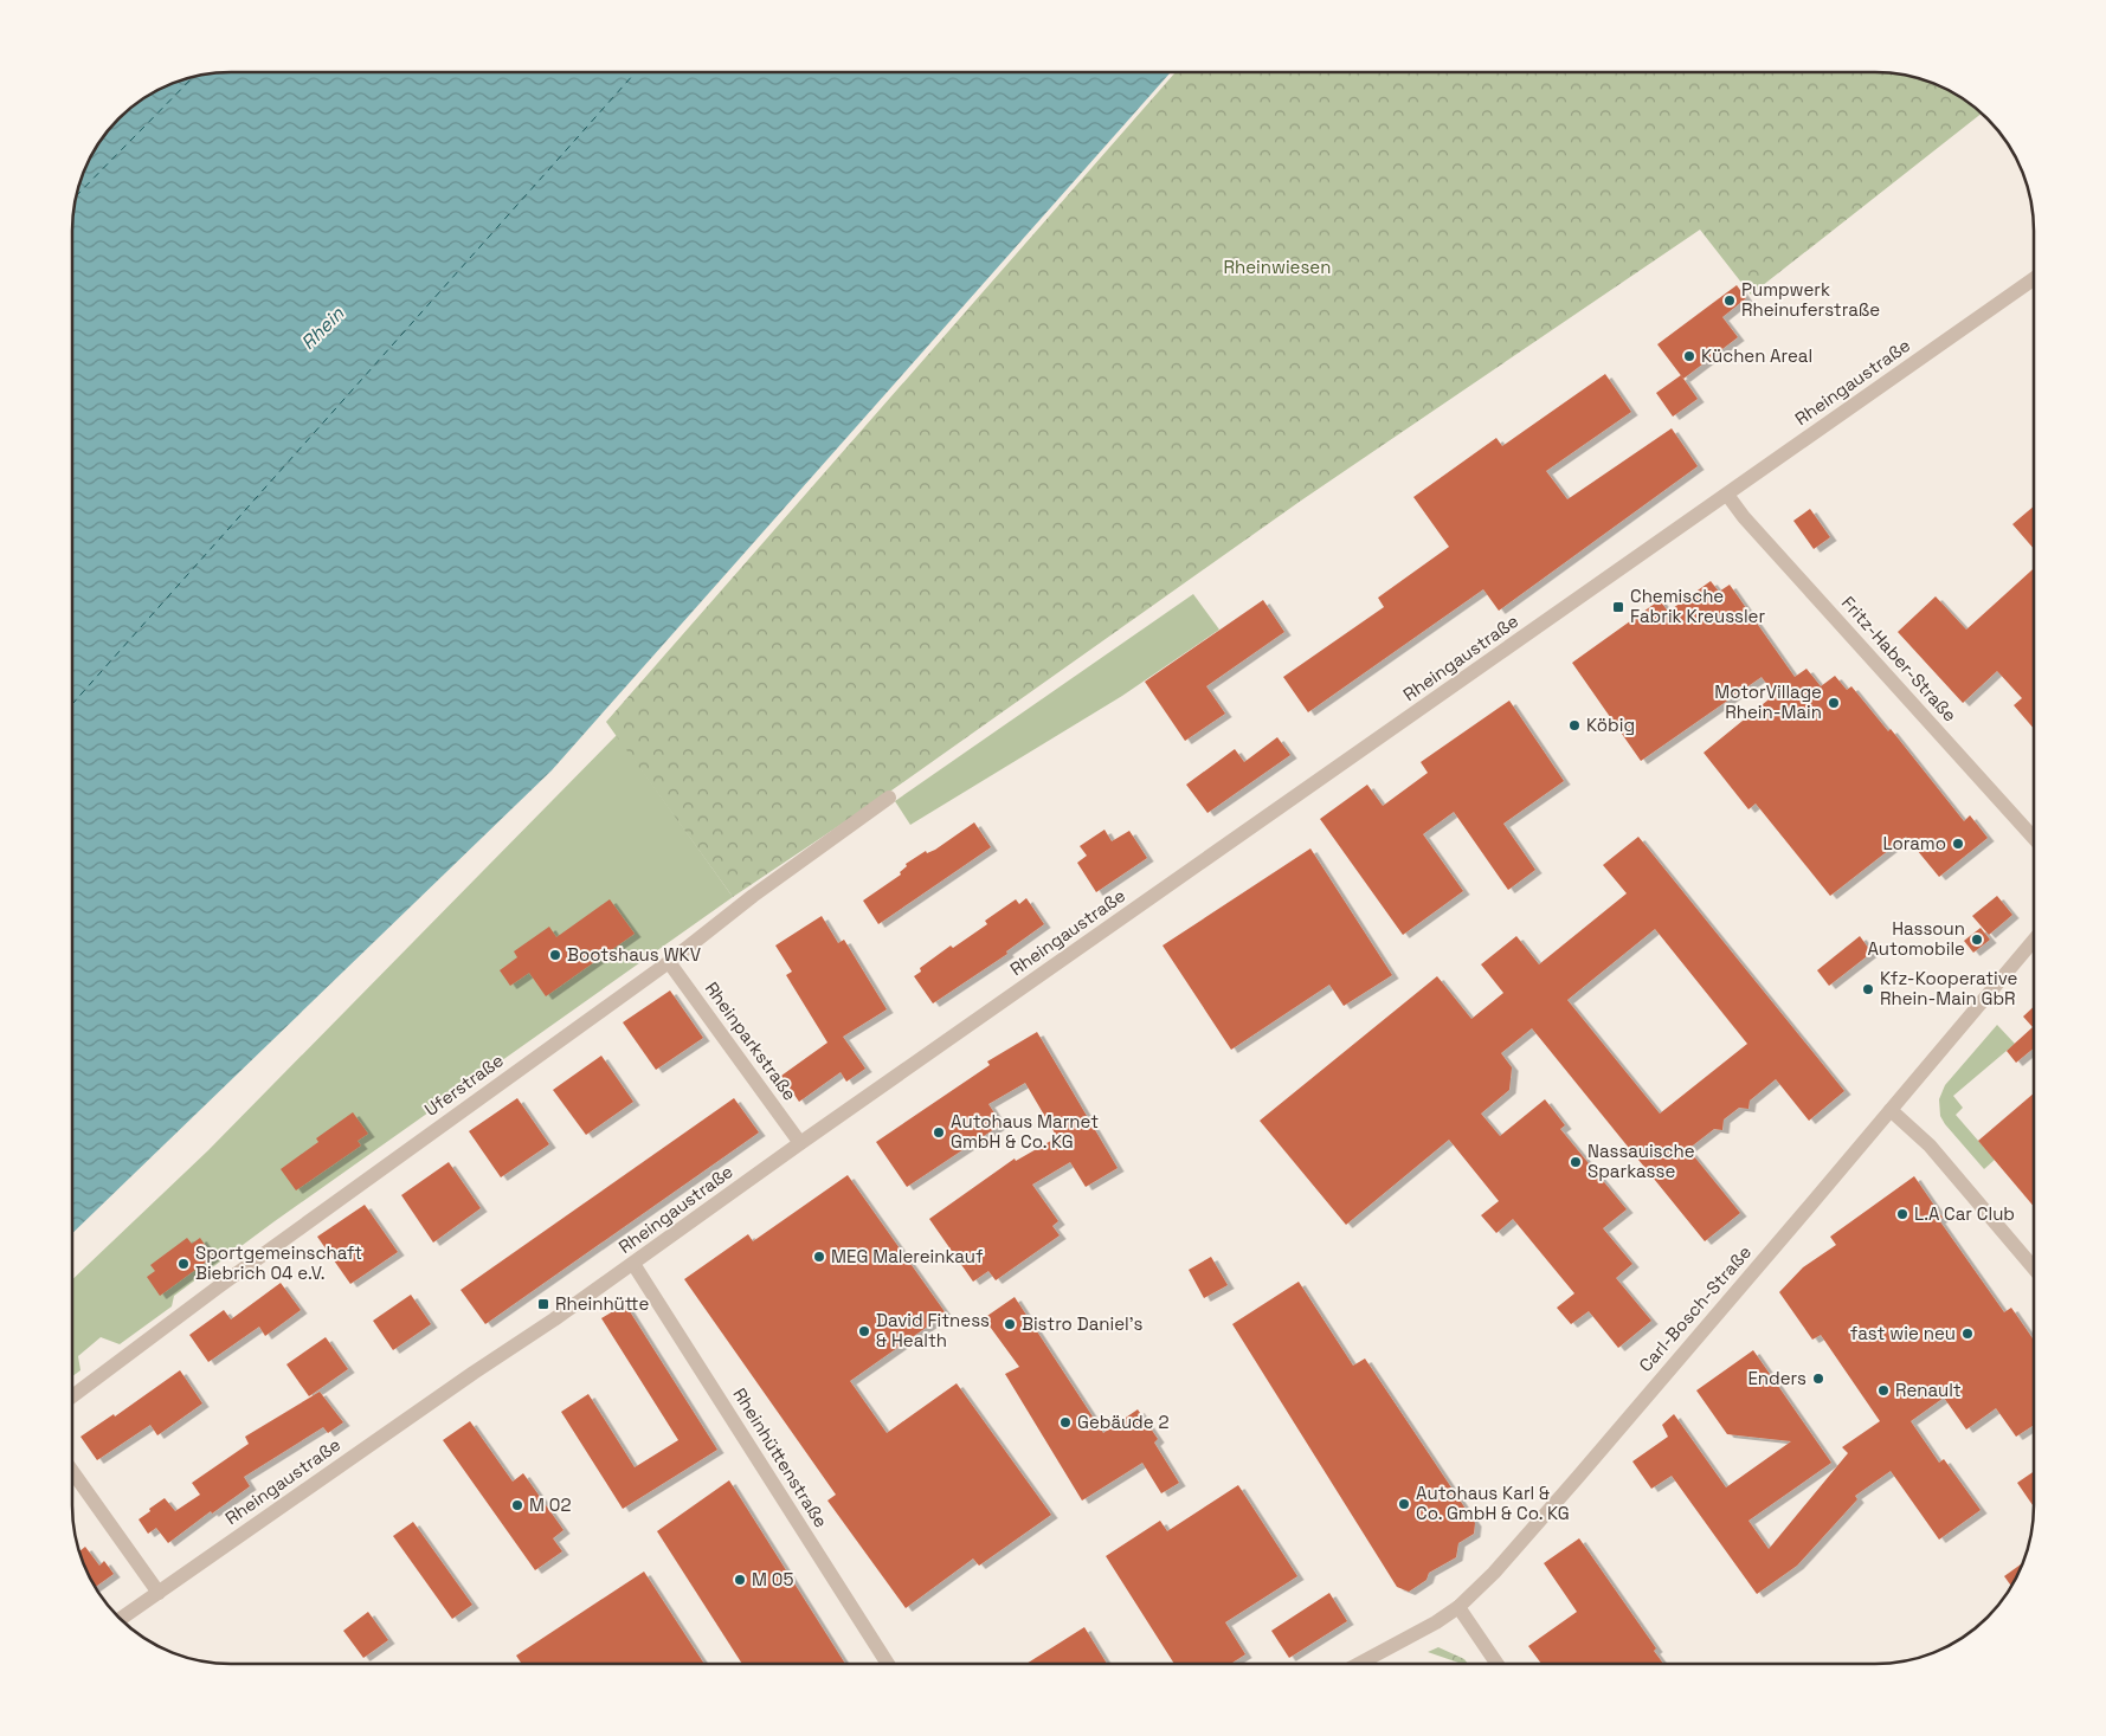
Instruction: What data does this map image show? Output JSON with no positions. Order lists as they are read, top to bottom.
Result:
{
  "streets": {
    "street": [
      "Rheingaustraße",
      "Fritz-Haber-Straße",
      "Rheinparkstraße",
      "Uferstraße",
      "Carl-Bosch-Straße",
      "Rheinhüttenstraße"
    ]
  },
  "crossings": [
    ["Rheingaustraße", "Fritz-Haber-Straße"],
    ["Rheingaustraße", "Rheinparkstraße"],
    ["Rheingaustraße", "Rheinhüttenstraße"],
    ["Rheinparkstraße", "Uferstraße"]
  ],
  "water": ["Rhein"],
  "parks": ["Rheinwiesen"],
  "places": {
    "other": [
      "Pumpwerk Rheinuferstraße",
      "Küchen Areal",
      "MotorVillage Rhein-Main",
      "Köbig",
      "Loramo",
      "Hassoun Automobile",
      "Bootshaus WKV",
      "Kfz-Kooperative Rhein-Main GbR",
      "Autohaus Marnet GmbH & Co. KG",
      "Nassauische Sparkasse",
      "L.A Car Club",
      "MEG Malereinkauf",
      "Sportgemeinschaft Biebrich 04 e.V.",
      "Bistro Daniel's",
      "David Fitness & Health",
      "fast wie neu",
      "Enders",
      "Renault",
      "Gebäude 2",
      "Autohaus Karl & Co. GmbH & Co. KG",
      "M 02",
      "M 05"
    ],
    "transit": ["Chemische Fabrik Kreussler", "Rheinhütte"]
  }
}
